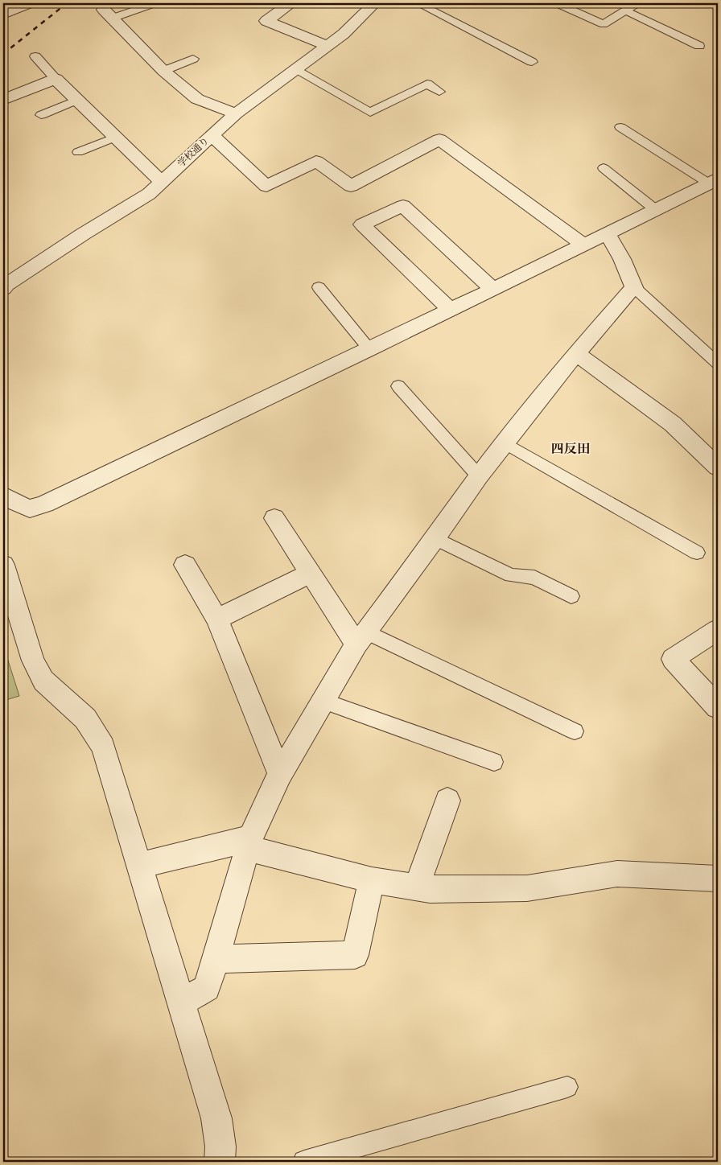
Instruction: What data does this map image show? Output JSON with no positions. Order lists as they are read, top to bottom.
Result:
{
  "streets": {
    "street": ["学校通り"]
  },
  "districts": ["四反田"]
}
